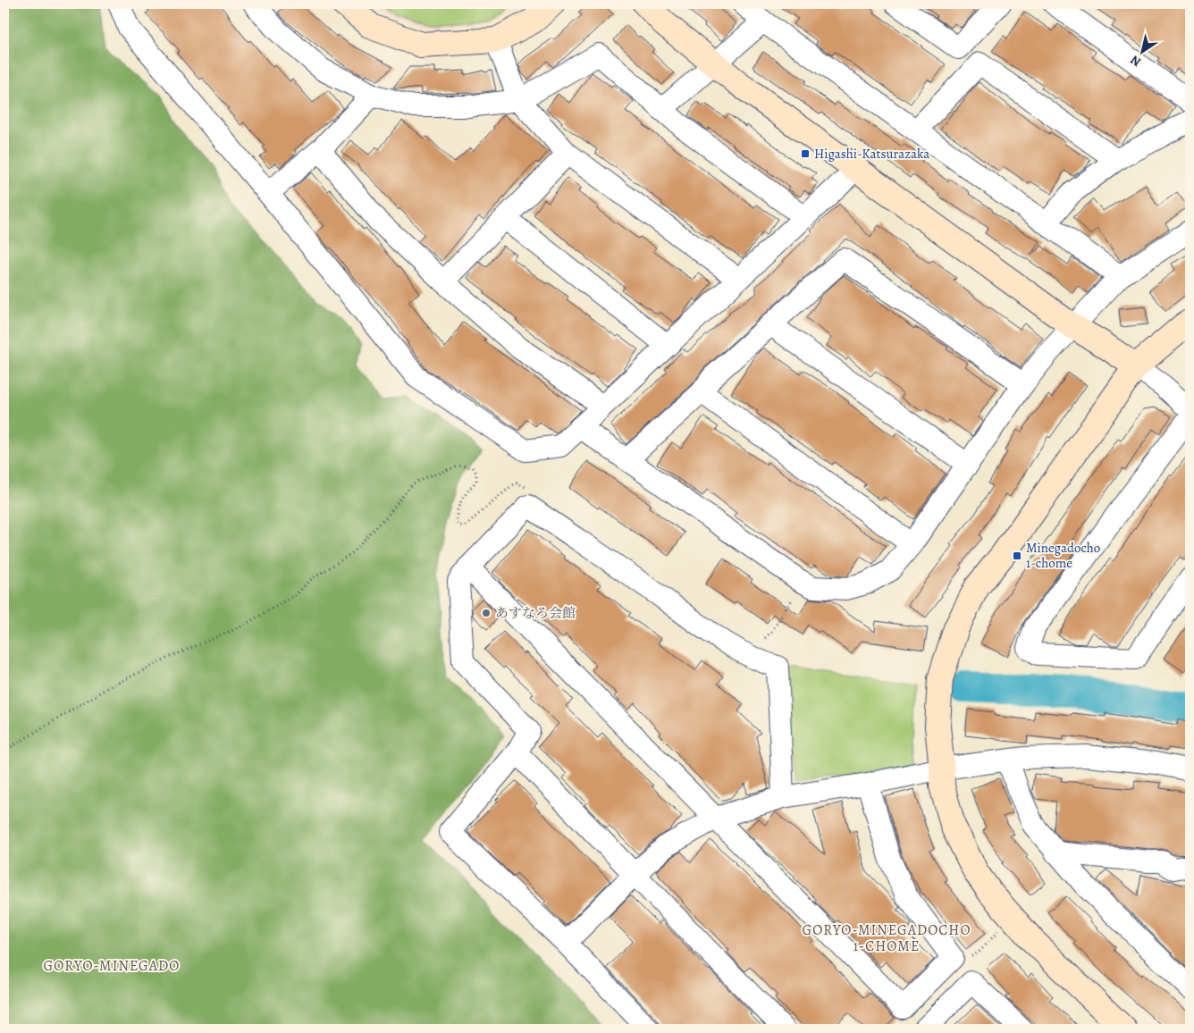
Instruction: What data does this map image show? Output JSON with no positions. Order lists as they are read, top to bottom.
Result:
{
  "districts": ["GORYO-MINEGADOCHO 1-CHOME", "GORYO-MINEGADO"],
  "places": {
    "transit": ["Higashi-Katsurazaka", "Minegadocho 1-chome"],
    "other": ["あすなろ会館"]
  },
  "north": "bottom left"
}
